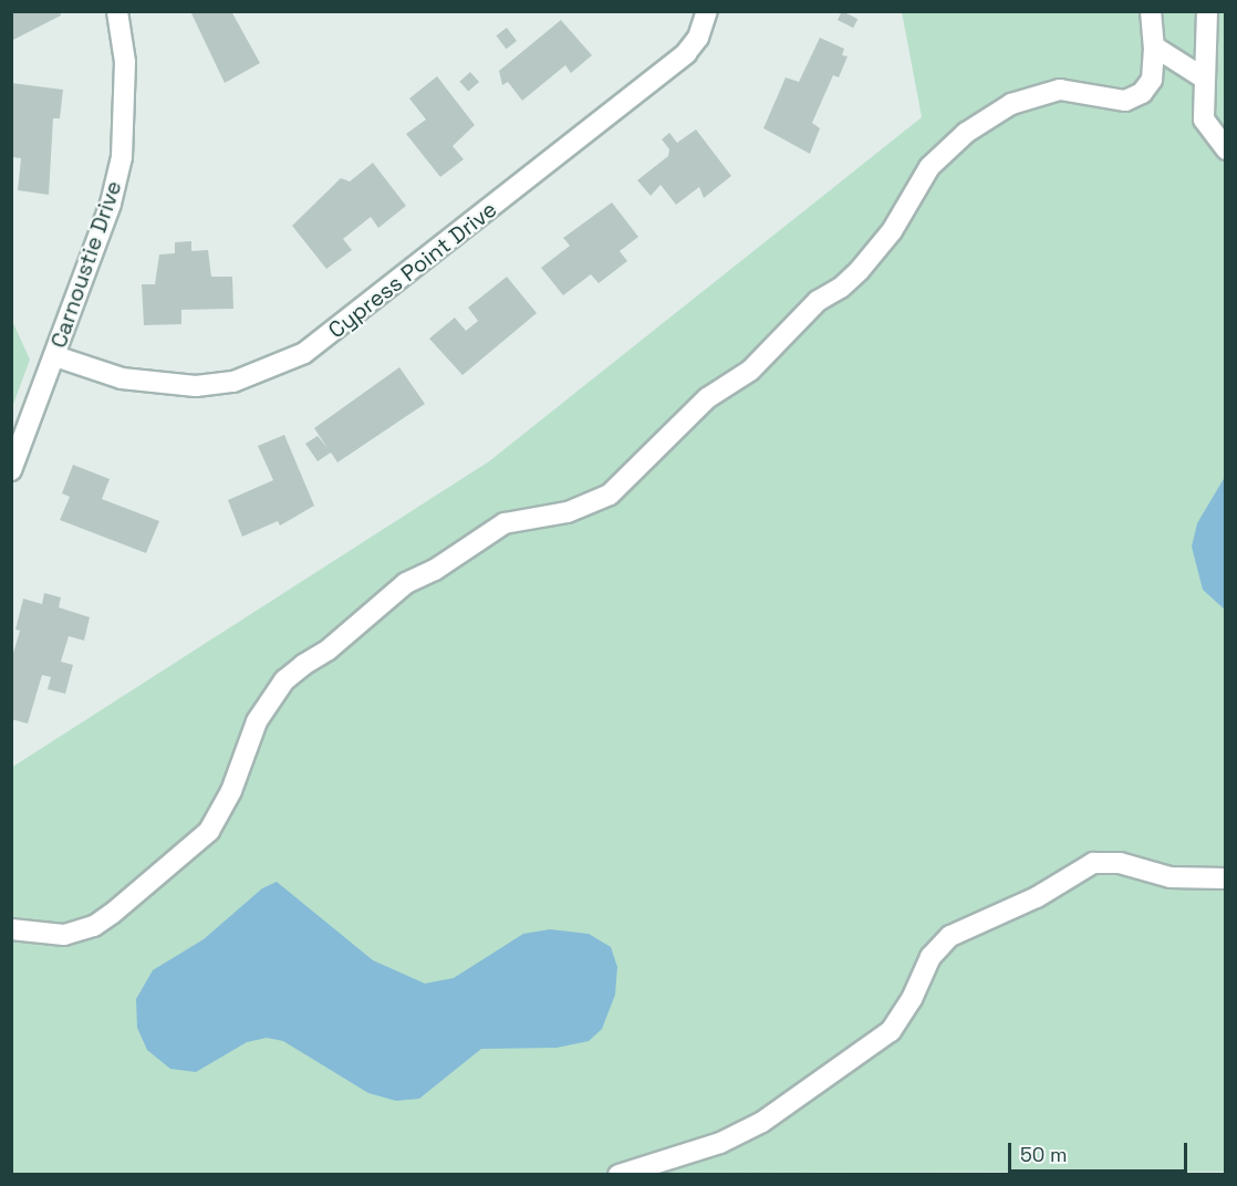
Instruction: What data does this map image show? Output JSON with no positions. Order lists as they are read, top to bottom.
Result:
{
  "streets": {
    "street": ["Carnoustie Drive", "Cypress Point Drive"]
  },
  "crossings": [
    ["Carnoustie Drive", "Cypress Point Drive"]
  ],
  "scale_bar": "50 m"
}
